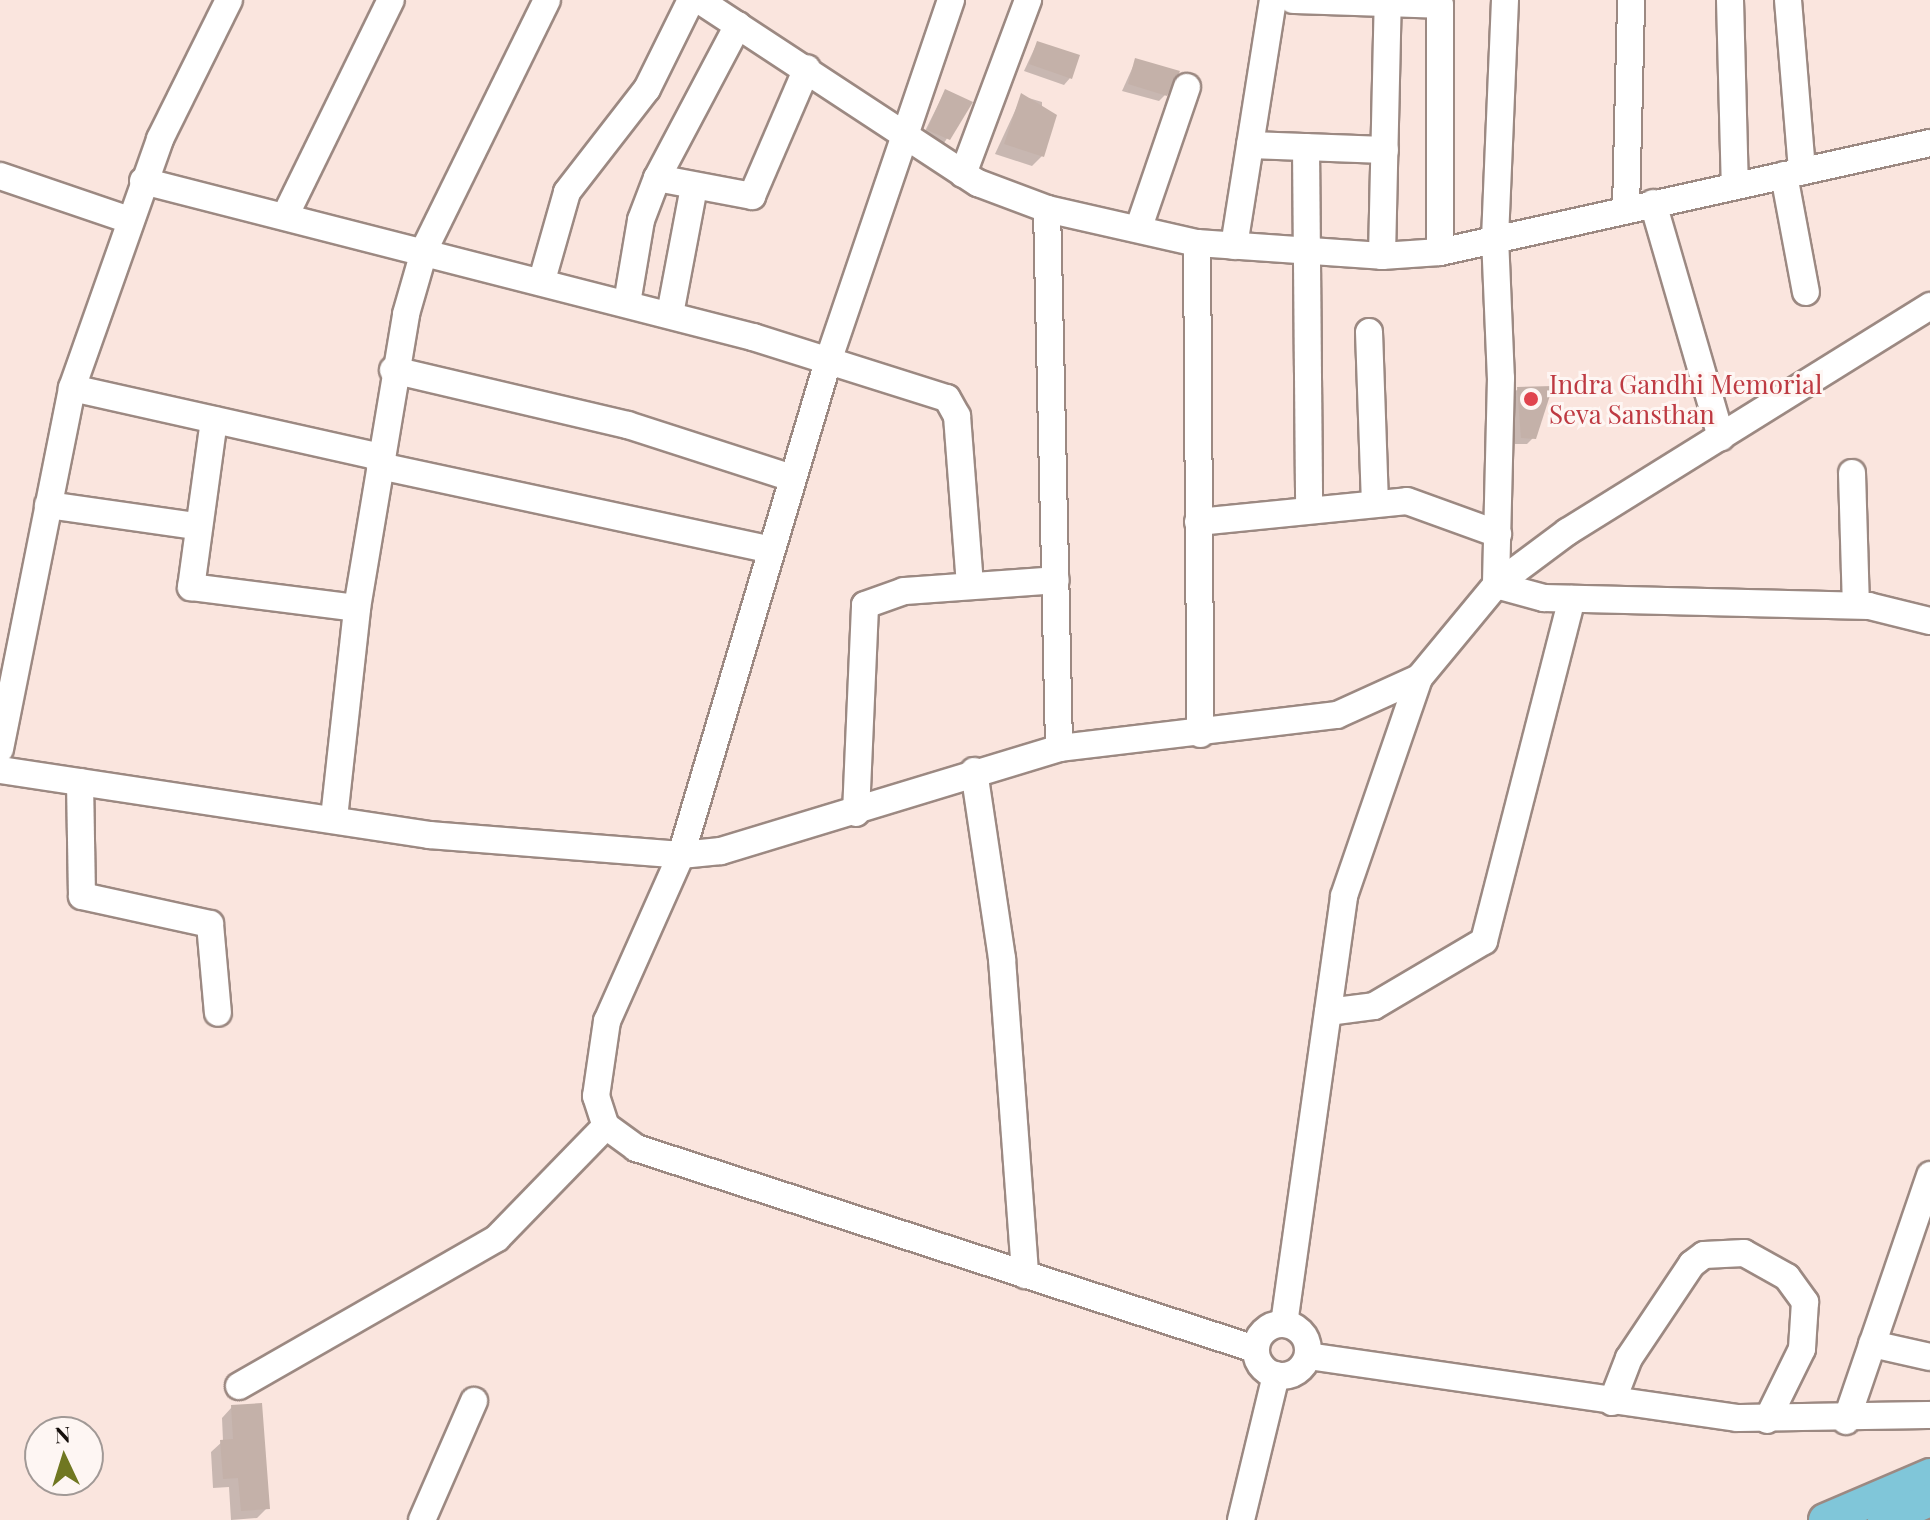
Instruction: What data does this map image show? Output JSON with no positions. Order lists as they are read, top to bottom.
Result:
{
  "places": ["Indra Gandhi Memorial Seva Sansthan"],
  "north": "top"
}
